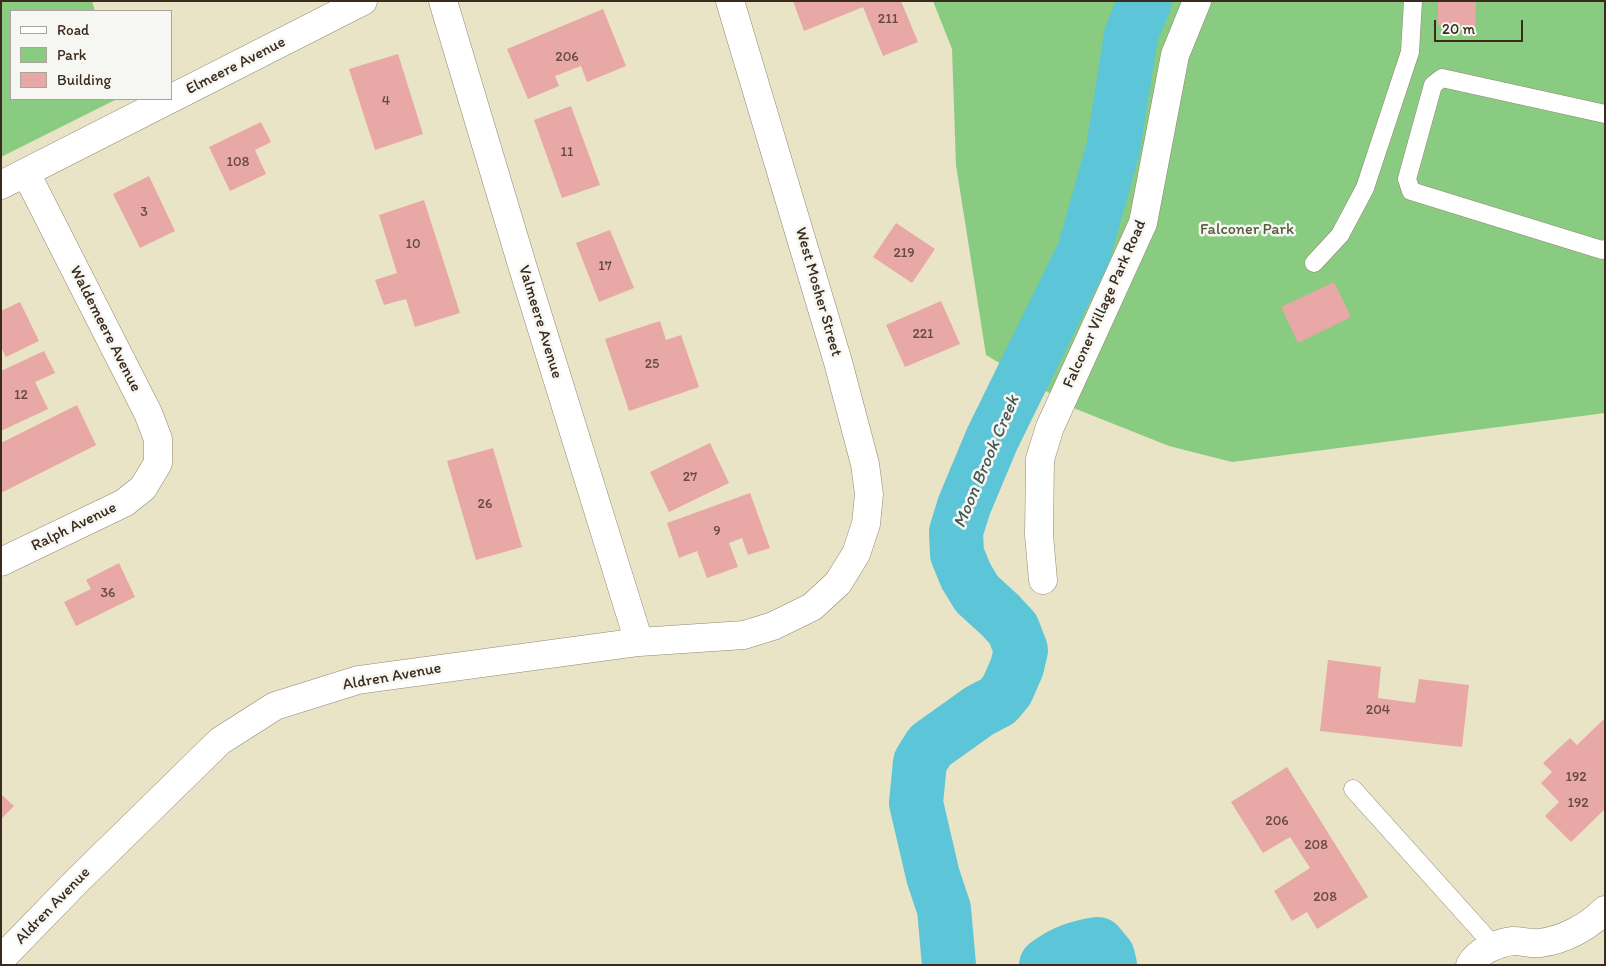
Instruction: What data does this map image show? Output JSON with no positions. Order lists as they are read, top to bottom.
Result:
{
  "streets": {
    "street": [
      "Elmeere Avenue",
      "West Mosher Street",
      "Falconer Village Park Road",
      "Valmeere Avenue",
      "Waldemeere Avenue",
      "Ralph Avenue",
      "Aldren Avenue"
    ]
  },
  "crossings": [
    ["Elmeere Avenue", "Waldemeere Avenue"],
    ["West Mosher Street", "Aldren Avenue"],
    ["Valmeere Avenue", "Aldren Avenue"],
    ["Waldemeere Avenue", "Ralph Avenue"]
  ],
  "water": ["Moon Brook Creek"],
  "parks": ["Falconer Park"],
  "house_numbers": [
    "211",
    "206",
    "4",
    "11",
    "108",
    "3",
    "10",
    "219",
    "17",
    "221",
    "25",
    "12",
    "27",
    "26",
    "9",
    "36",
    "204",
    "192",
    "192",
    "206",
    "208",
    "208"
  ],
  "legend": ["Road", "Park", "Building"],
  "scale_bar": "20 m"
}
